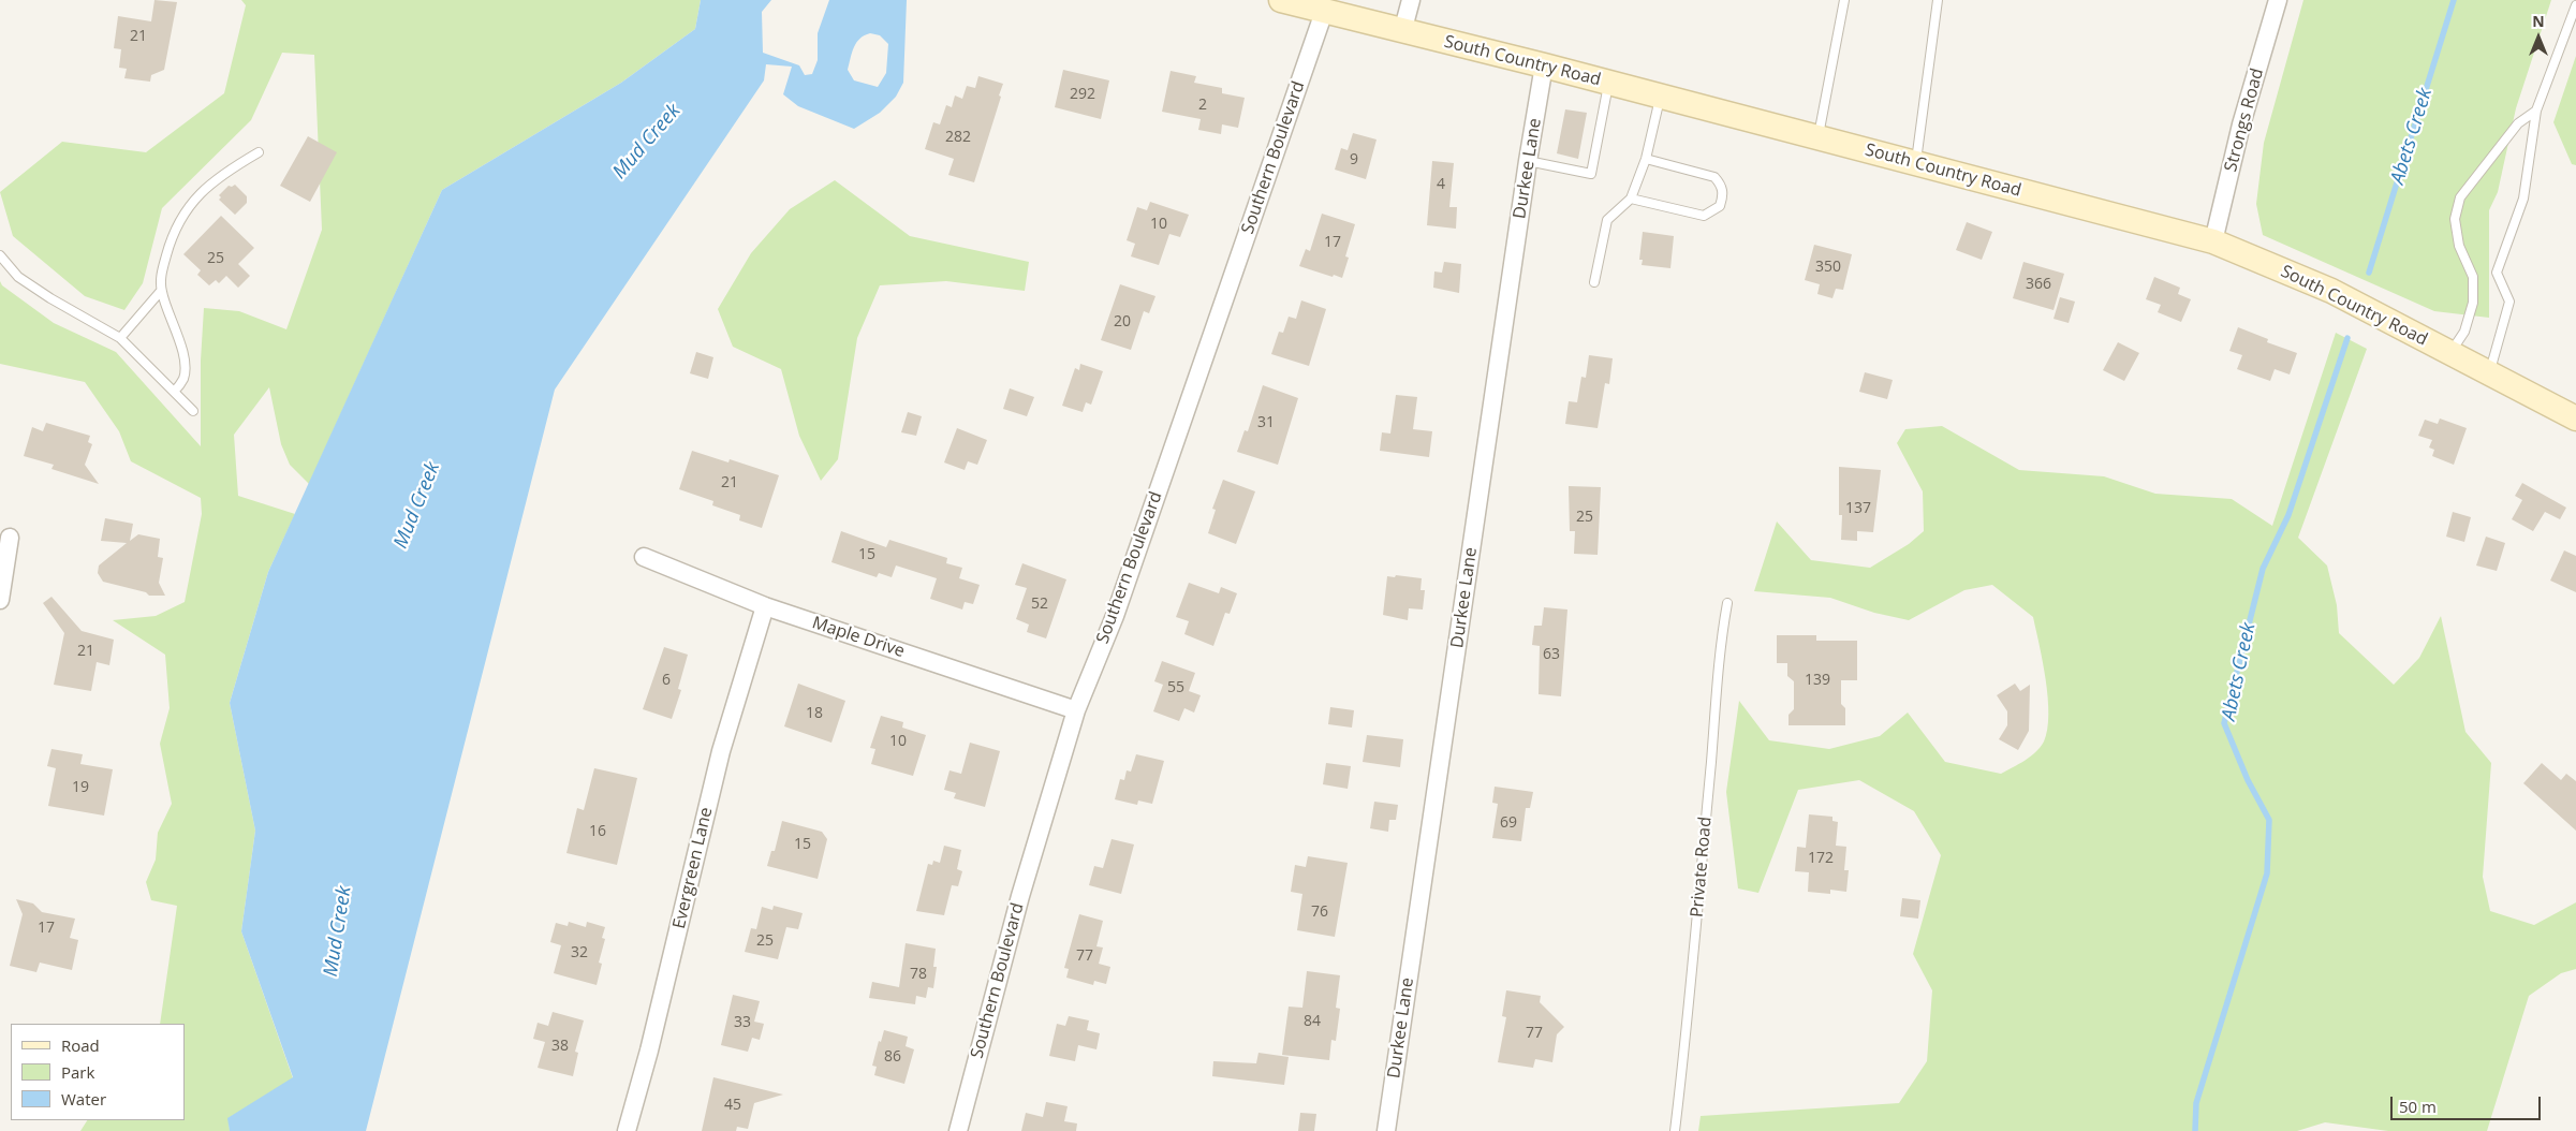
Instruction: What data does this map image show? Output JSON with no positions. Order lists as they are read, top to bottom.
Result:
{
  "streets": {
    "main road": ["South Country Road"],
    "street": [
      "Strongs Road",
      "Southern Boulevard",
      "Durkee Lane",
      "Maple Drive",
      "Evergreen Lane"
    ],
    "lane": ["Private Road"]
  },
  "crossings": [
    ["South Country Road", "Strongs Road"],
    ["South Country Road", "Southern Boulevard"],
    ["South Country Road", "Durkee Lane"],
    ["Southern Boulevard", "Maple Drive"],
    ["Maple Drive", "Evergreen Lane"]
  ],
  "water": ["Abets Creek", "Mud Creek"],
  "house_numbers": [
    "21",
    "292",
    "2",
    "282",
    "9",
    "4",
    "10",
    "17",
    "25",
    "350",
    "366",
    "20",
    "31",
    "21",
    "137",
    "25",
    "15",
    "52",
    "21",
    "63",
    "6",
    "139",
    "55",
    "18",
    "10",
    "19",
    "69",
    "16",
    "15",
    "172",
    "76",
    "17",
    "25",
    "32",
    "77",
    "78",
    "84",
    "33",
    "77",
    "38",
    "86",
    "45"
  ],
  "legend": ["Road", "Park", "Water"],
  "scale_bar": "50 m",
  "north": "top"
}
